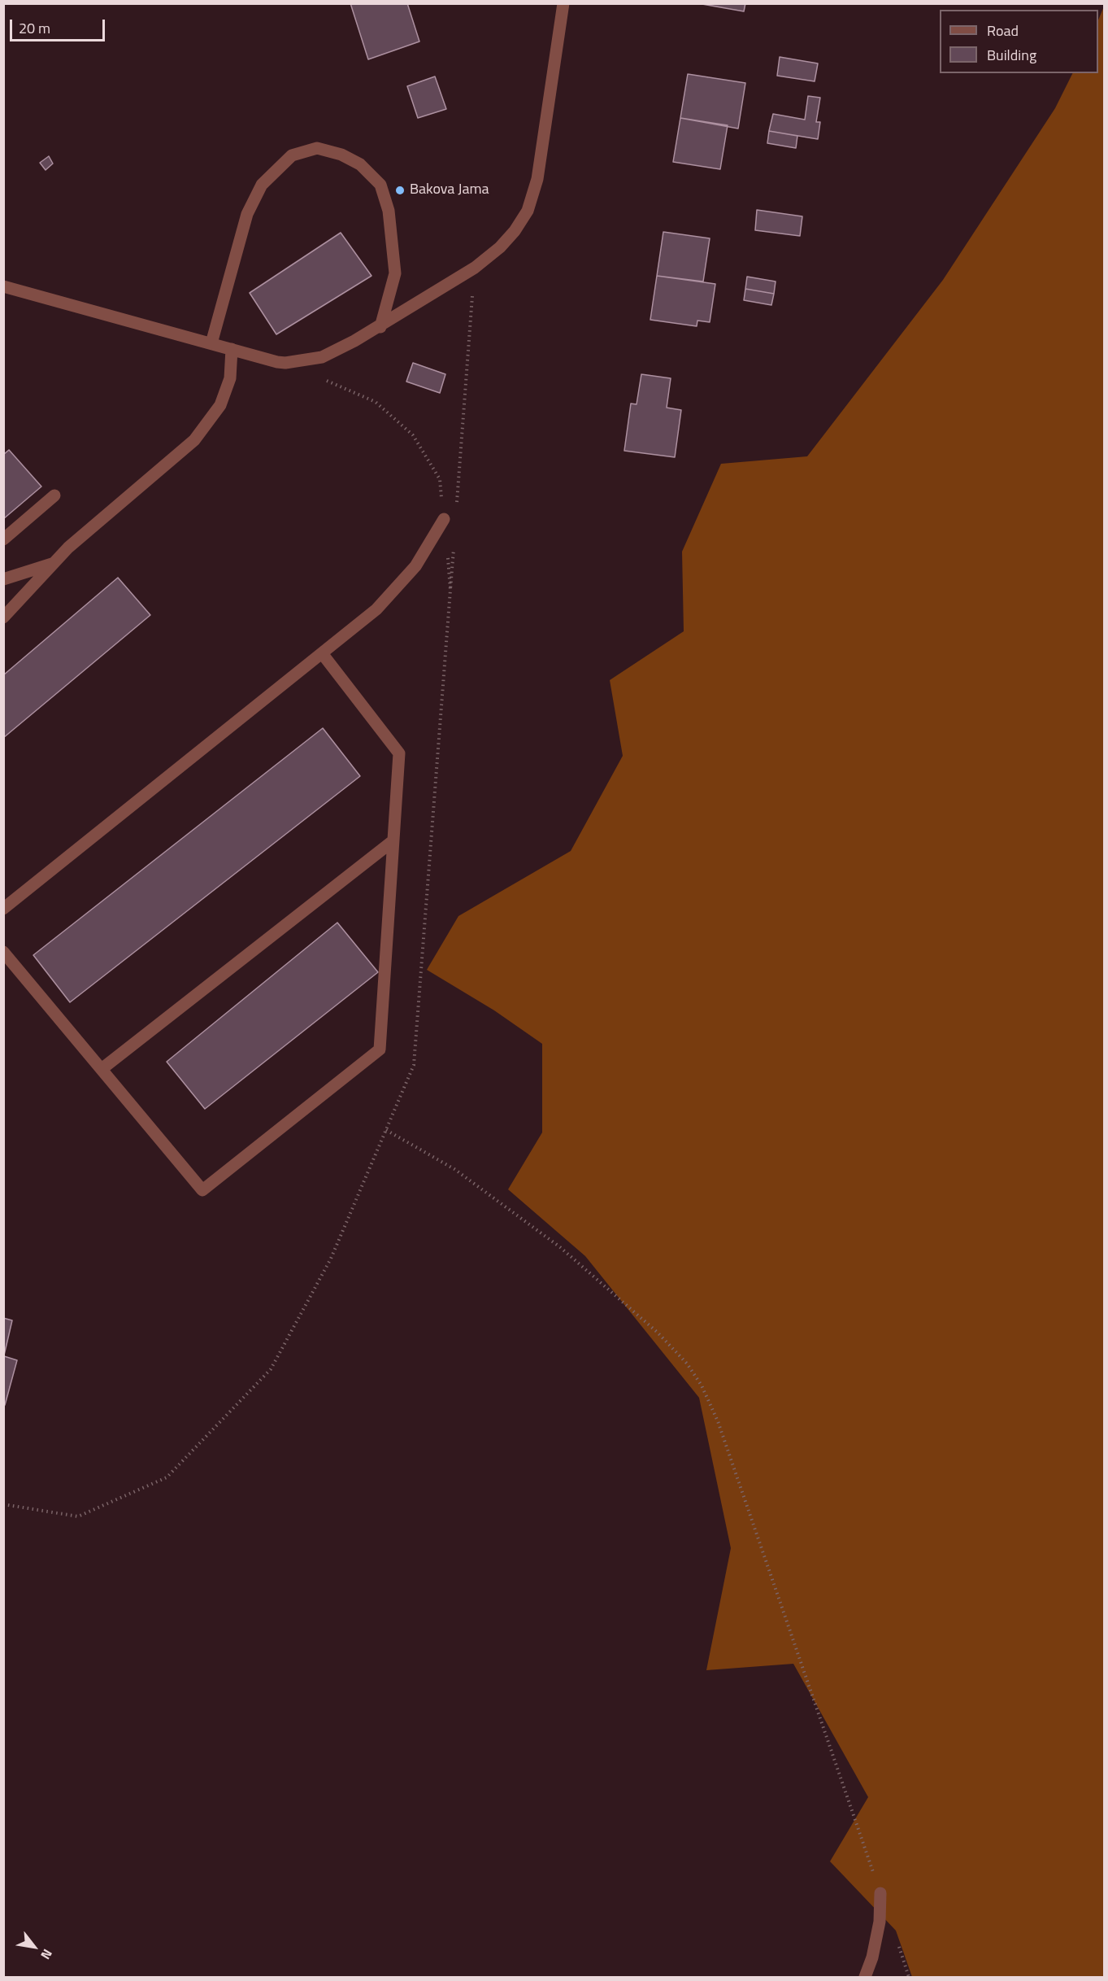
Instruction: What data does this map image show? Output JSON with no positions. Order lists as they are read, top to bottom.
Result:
{
  "places": ["Bakova Jama"],
  "legend": ["Road", "Building"],
  "scale_bar": "20 m",
  "north": "bottom right"
}
